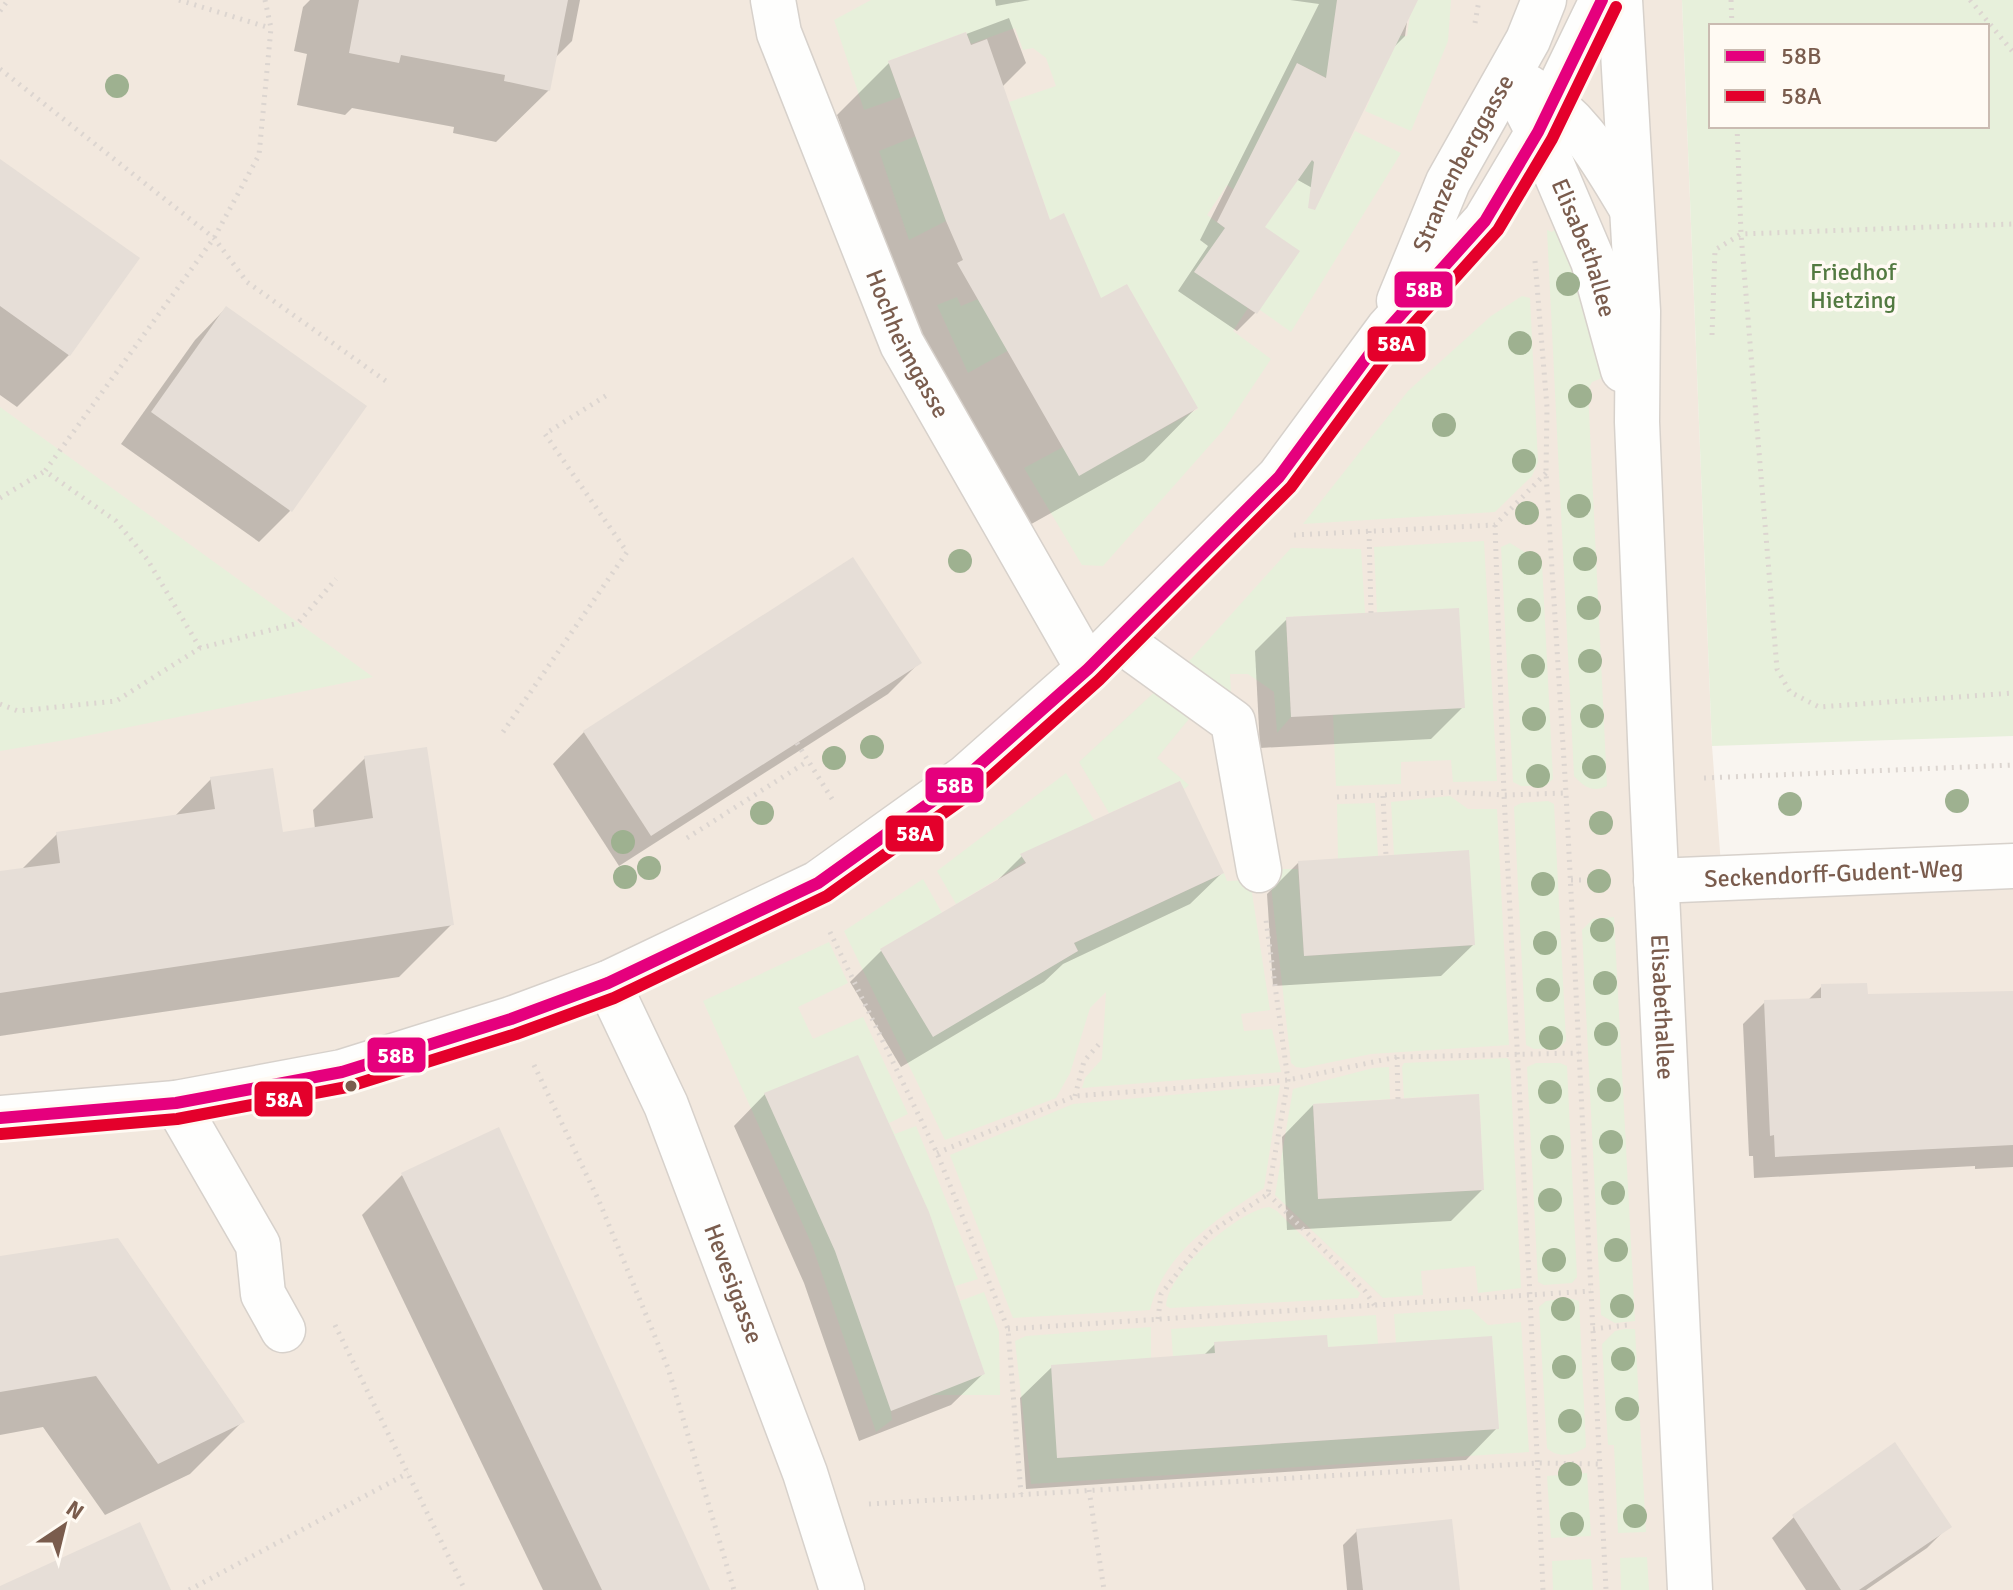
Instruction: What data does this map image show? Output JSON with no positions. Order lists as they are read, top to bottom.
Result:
{
  "streets": {
    "street": [
      "Stranzenberggasse",
      "Elisabethallee",
      "Hochheimgasse",
      "Seckendorff-Gudent-Weg",
      "Hevesigasse"
    ]
  },
  "crossings": [
    ["Stranzenberggasse", "Elisabethallee"],
    ["Stranzenberggasse", "Hochheimgasse"],
    ["Stranzenberggasse", "Hevesigasse"],
    ["Elisabethallee", "Seckendorff-Gudent-Weg"]
  ],
  "parks": ["Friedhof Hietzing"],
  "lines": ["transit line 58B", "transit line 58A"],
  "legend": ["58B", "58A"],
  "north": "top right"
}
